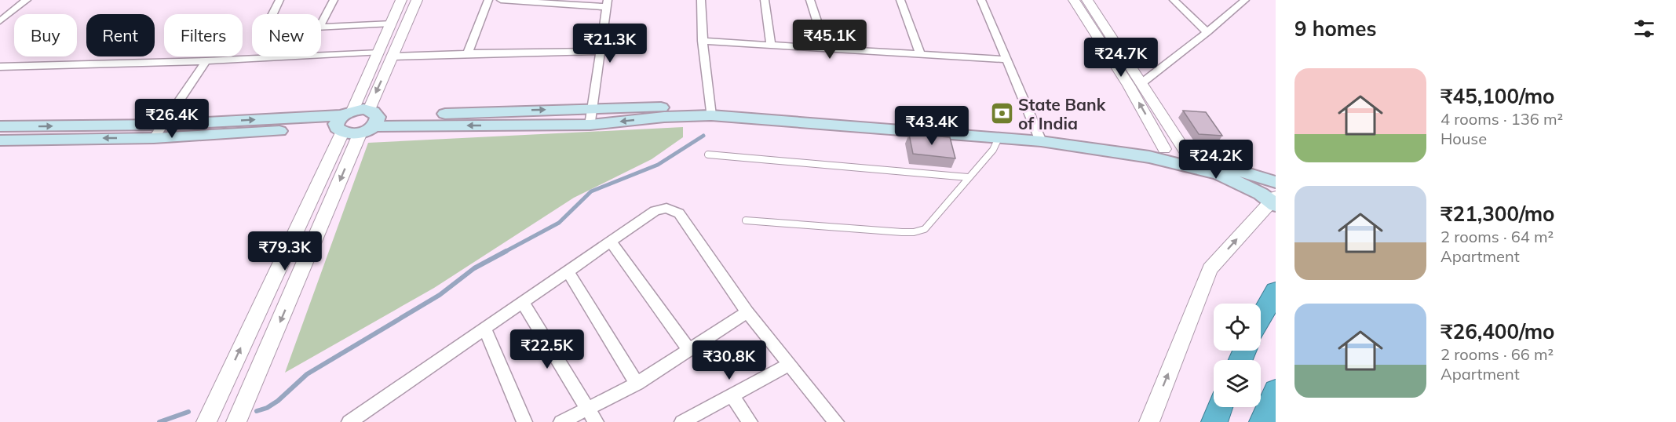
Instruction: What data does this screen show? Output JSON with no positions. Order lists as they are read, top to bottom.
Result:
{
  "places": {
    "bank": ["State Bank of India"]
  },
  "page": {
    "heading": "9 homes",
    "chip": [
      "Buy",
      "Rent",
      "Filters",
      "New"
    ],
    "price": [
      "₹45.1K",
      "₹21.3K",
      "₹24.7K",
      "₹26.4K",
      "₹43.4K",
      "₹24.2K",
      "₹79.3K",
      "₹22.5K",
      "₹30.8K"
    ],
    "list": [
      {
        "name": "₹45,100/mo",
        "note": "4 rooms · 136 m² · House"
      },
      {
        "name": "₹21,300/mo",
        "note": "2 rooms · 64 m² · Apartment"
      },
      {
        "name": "₹26,400/mo",
        "note": "2 rooms · 66 m² · Apartment"
      }
    ]
  }
}
